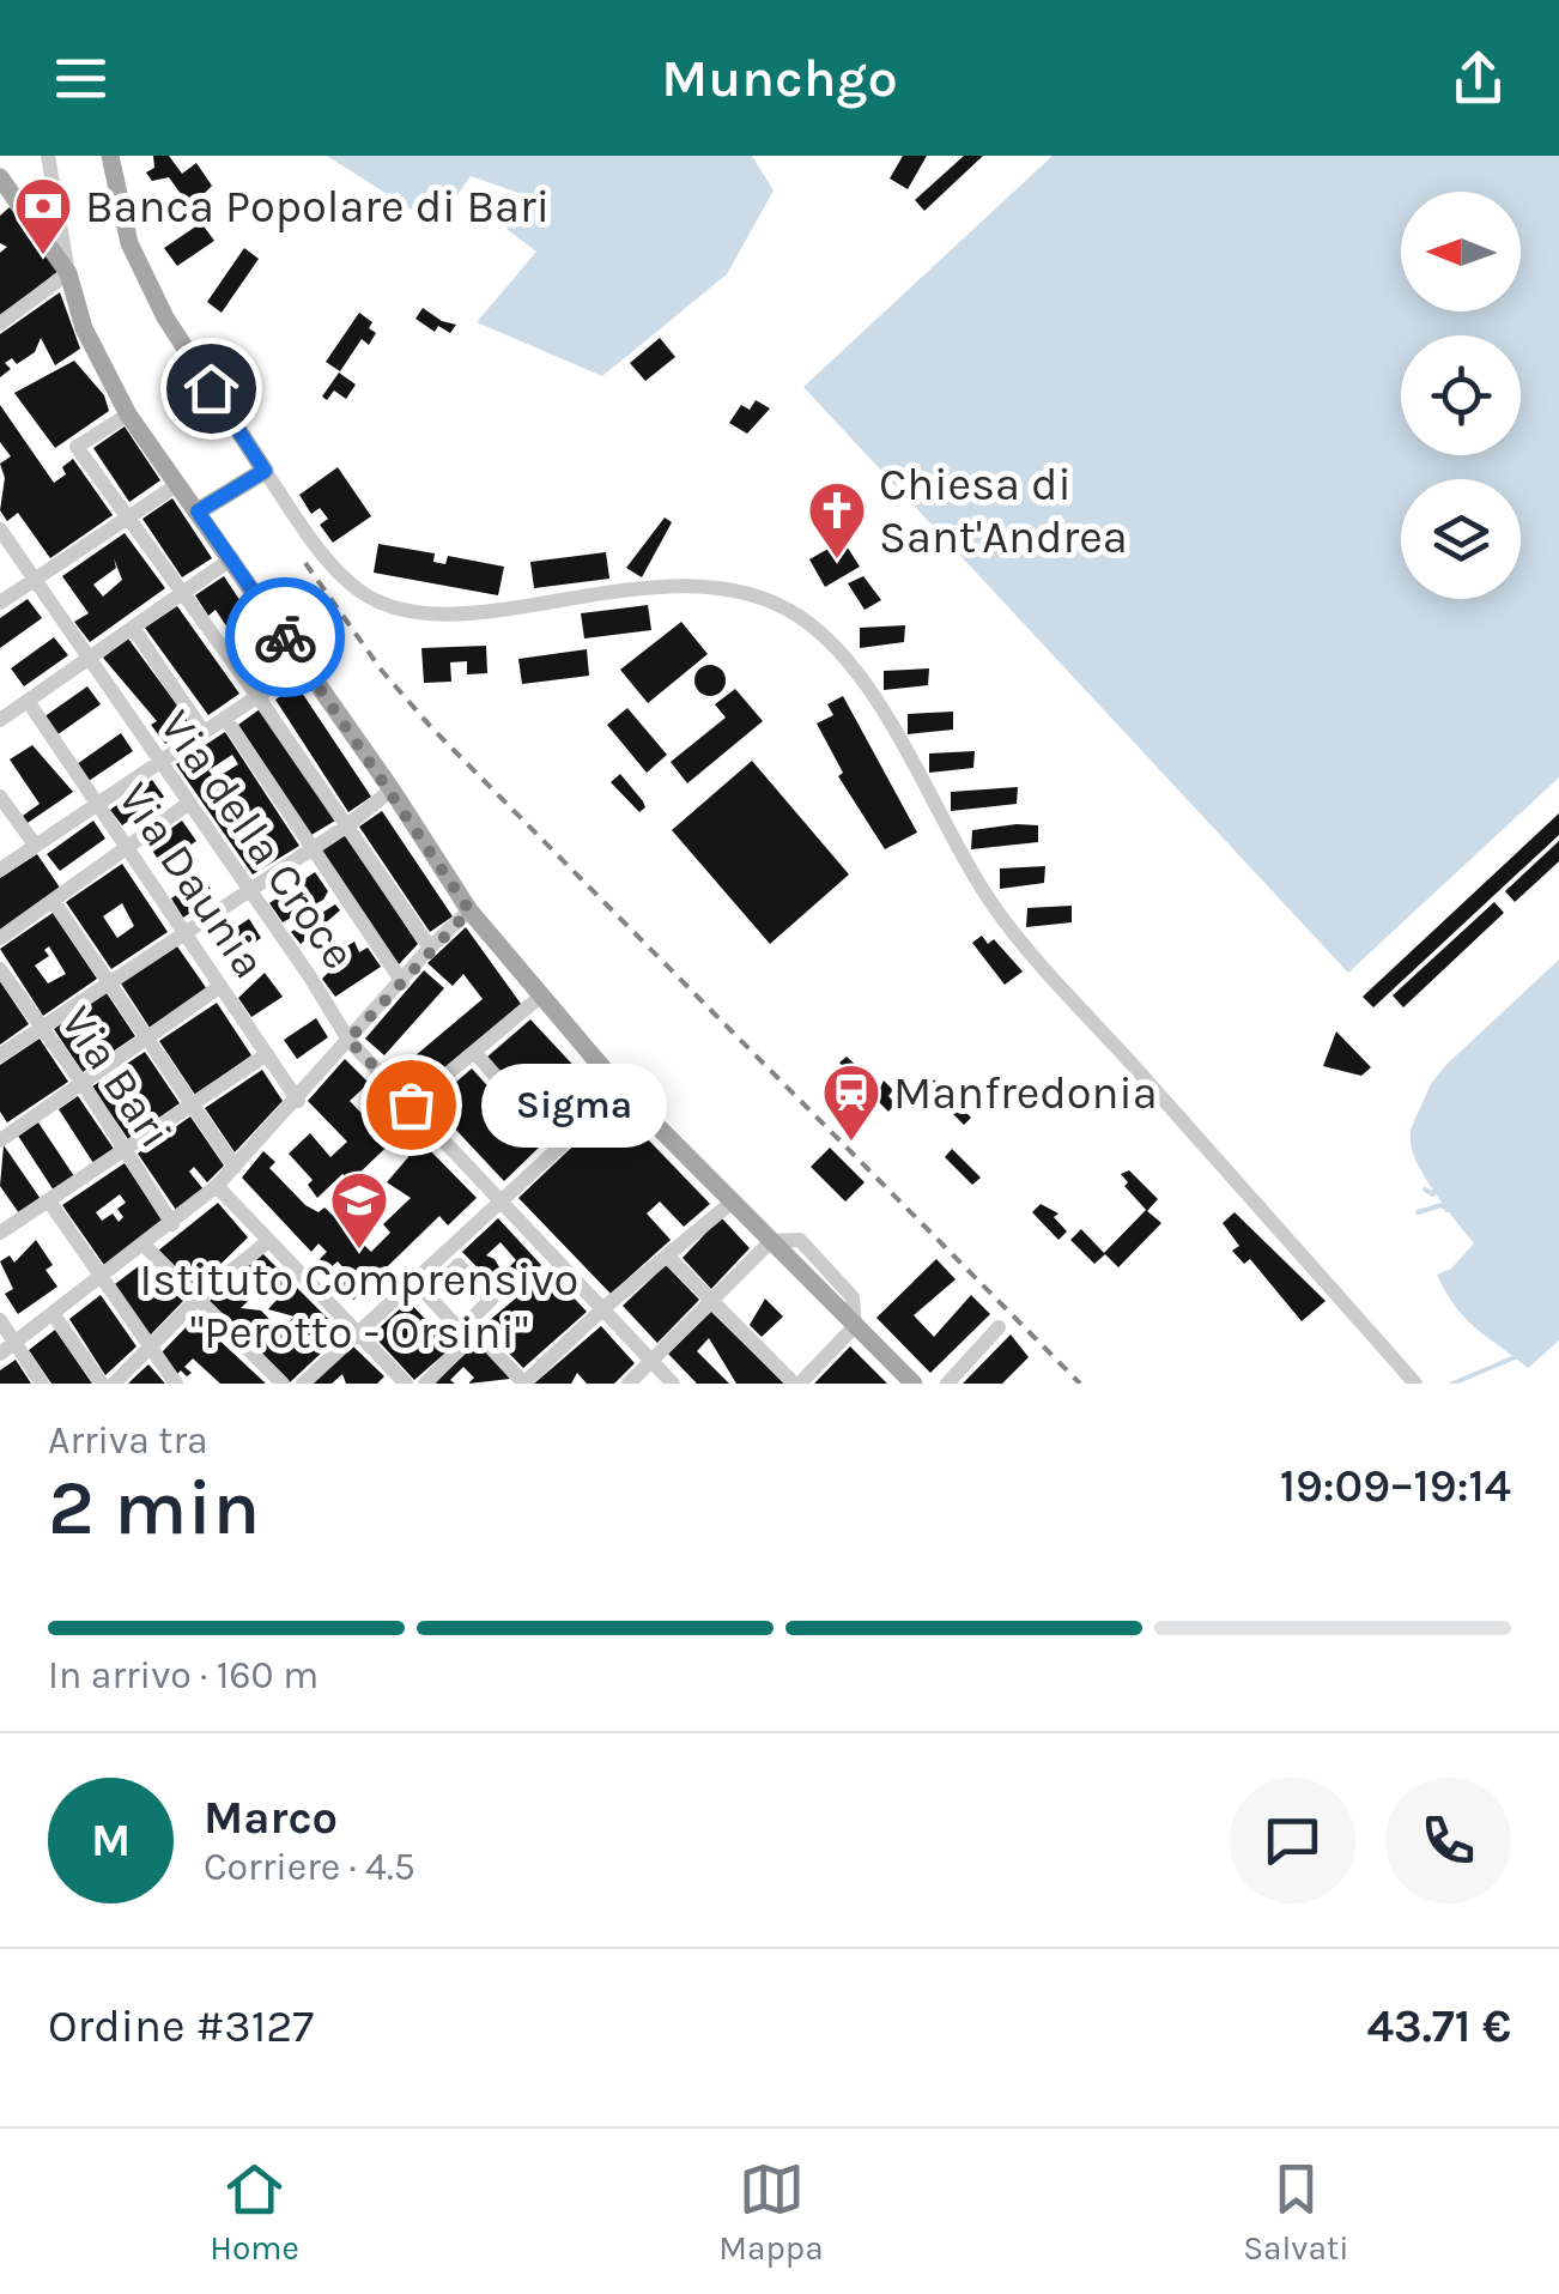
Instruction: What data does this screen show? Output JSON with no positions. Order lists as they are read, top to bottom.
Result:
{
  "streets": {
    "street": ["Via della Croce", "Via Daunia", "Via Bari"]
  },
  "places": {
    "bank": ["Banca Popolare di Bari"],
    "church": ["Chiesa di Sant'Andrea"],
    "other": ["Sigma"],
    "station": ["Manfredonia"],
    "school or university": ["Istituto Comprensivo \"Perotto - Orsini\""]
  },
  "north": "left",
  "page": {
    "header": "Munchgo",
    "bubble": "Sigma",
    "heading": ["2 min", "Arriva tra", "19:09–19:14"],
    "panel": [
      "Marco",
      "Corriere · 4.5",
      "Ordine #3127",
      "43.71 €"
    ],
    "bar": "In arrivo · 160 m",
    "round": "M",
    "tabs": ["Home", "Mappa", "Salvati"]
  }
}
